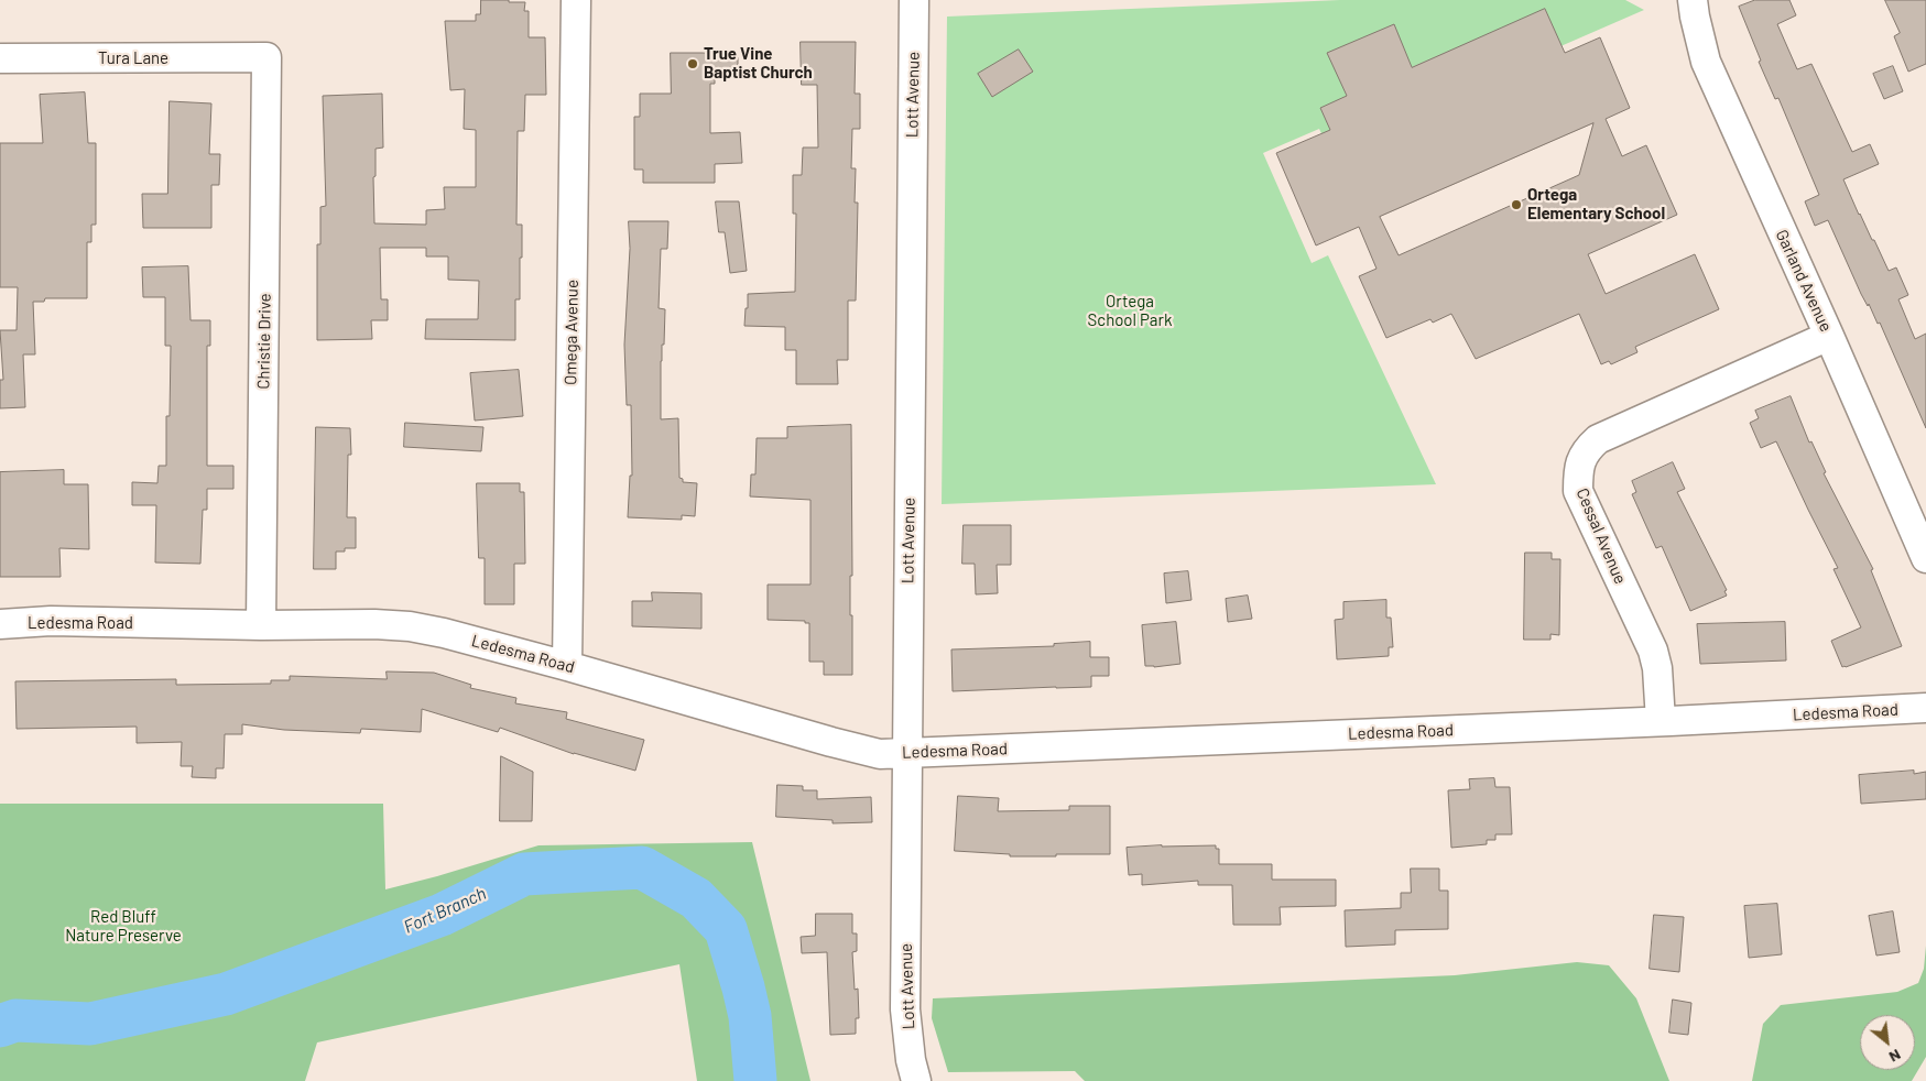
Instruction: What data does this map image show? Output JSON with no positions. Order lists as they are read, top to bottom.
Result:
{
  "streets": {
    "street": [
      "Tura Lane",
      "Lott Avenue",
      "Garland Avenue",
      "Omega Avenue",
      "Christie Drive",
      "Cessal Avenue",
      "Ledesma Road"
    ]
  },
  "crossings": [
    ["Tura Lane", "Christie Drive"],
    ["Lott Avenue", "Ledesma Road"],
    ["Garland Avenue", "Cessal Avenue"],
    ["Omega Avenue", "Ledesma Road"],
    ["Christie Drive", "Ledesma Road"],
    ["Cessal Avenue", "Ledesma Road"]
  ],
  "water": ["Fort Branch"],
  "parks": ["Ortega School Park", "Red Bluff Nature Preserve"],
  "places": ["True Vine Baptist Church", "Ortega Elementary School"],
  "north": "bottom right"
}
